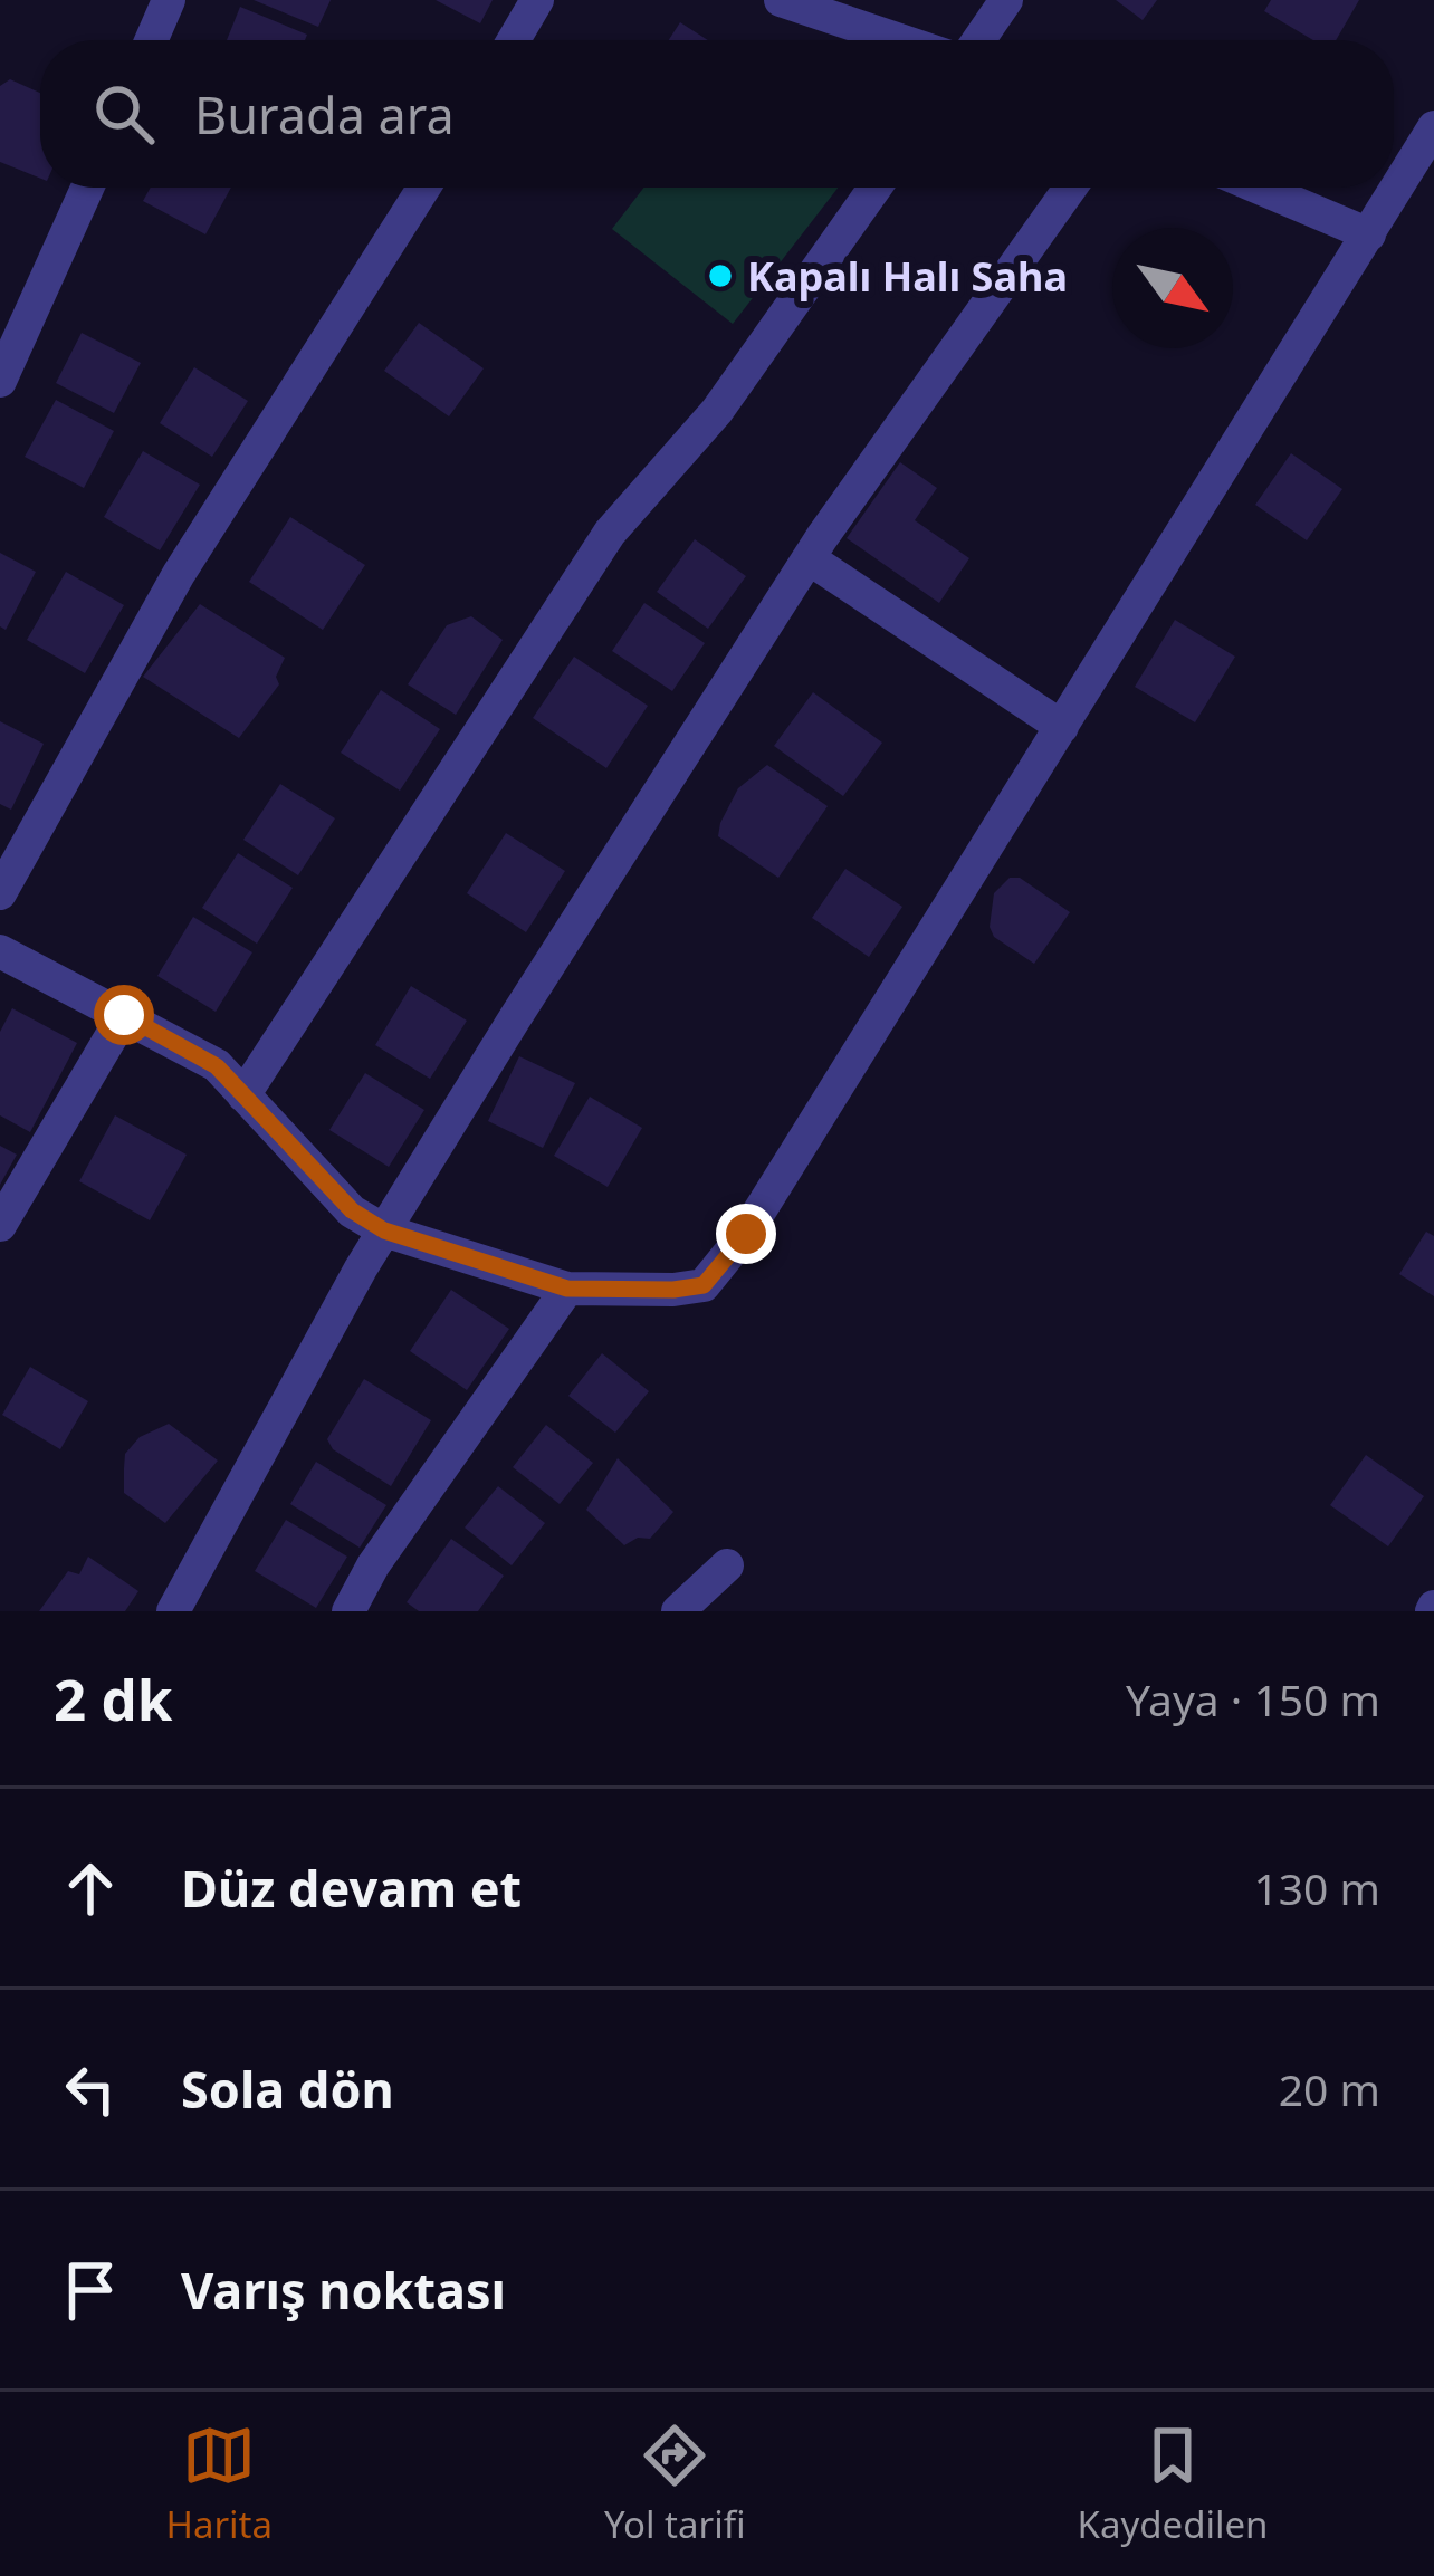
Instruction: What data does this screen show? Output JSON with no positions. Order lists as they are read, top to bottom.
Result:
{
  "places": ["Kapalı Halı Saha"],
  "north": "bottom right",
  "page": {
    "search": "Burada ara",
    "heading": ["2 dk", "Yaya · 150 m"],
    "list": [
      ["Düz devam et", "130 m"],
      ["Sola dön", "20 m"],
      "Varış noktası"
    ],
    "nav": ["Harita", "Yol tarifi", "Kaydedilen"]
  }
}
